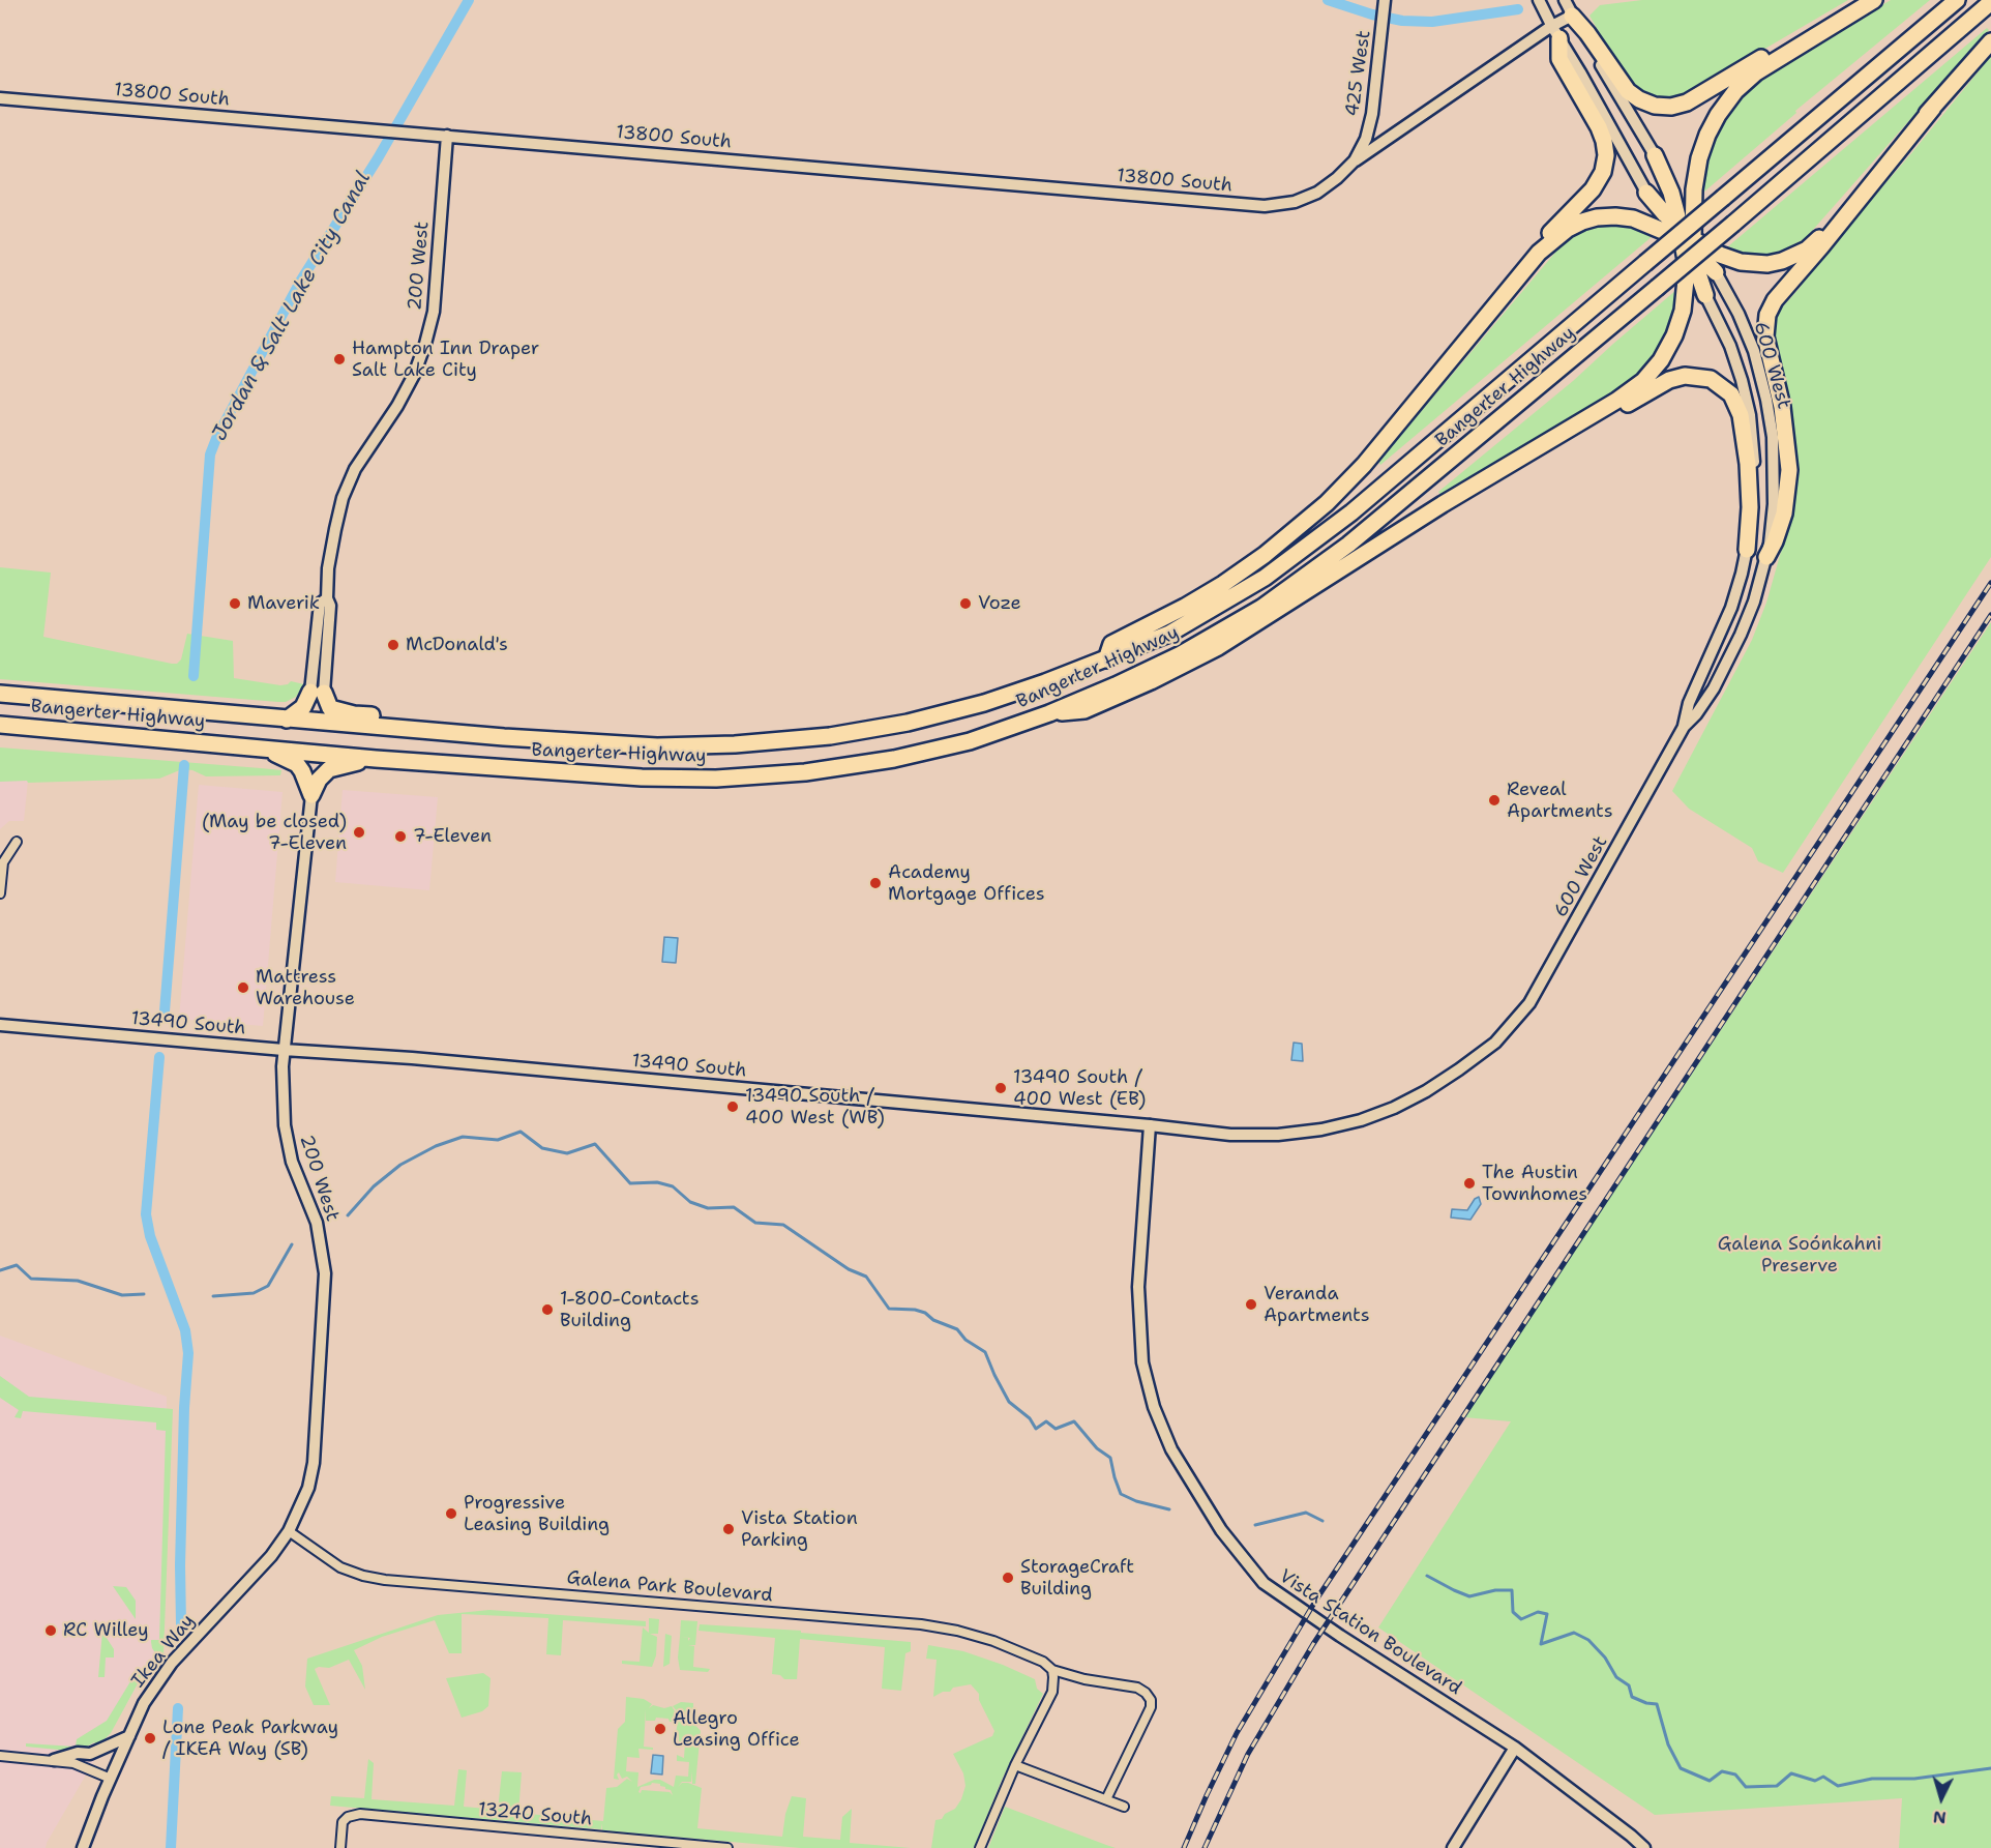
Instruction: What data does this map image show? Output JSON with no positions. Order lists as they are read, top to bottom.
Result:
{
  "streets": {
    "highway": ["Bangerter Highway"],
    "street": [
      "425 West",
      "13800 South",
      "200 West",
      "600 West",
      "13490 South",
      "Galena Park Boulevard",
      "Vista Station Boulevard",
      "Ikea Way",
      "13240 South"
    ]
  },
  "crossings": [
    ["425 West", "13800 South"],
    ["13800 South", "200 West"],
    ["200 West", "13490 South"],
    ["200 West", "Galena Park Boulevard"],
    ["200 West", "Ikea Way"],
    ["600 West", "13490 South"],
    ["13490 South", "Vista Station Boulevard"],
    ["Galena Park Boulevard", "Ikea Way"]
  ],
  "water": ["Jordan & Salt Lake City Canal"],
  "parks": ["Galena Soónkahni Preserve"],
  "places": [
    "Hampton Inn Draper Salt Lake City",
    "Maverik",
    "Voze",
    "McDonald's",
    "Reveal Apartments",
    "(May be closed) 7-Eleven",
    "7-Eleven",
    "Academy Mortgage Offices",
    "Mattress Warehouse",
    "13490 South / 400 West (EB)",
    "13490 South / 400 West (WB)",
    "The Austin Townhomes",
    "Veranda Apartments",
    "1-800-Contacts Building",
    "Progressive Leasing Building",
    "Vista Station Parking",
    "StorageCraft Building",
    "RC Willey",
    "Allegro Leasing Office",
    "Lone Peak Parkway / IKEA Way (SB)"
  ],
  "north": "bottom"
}
